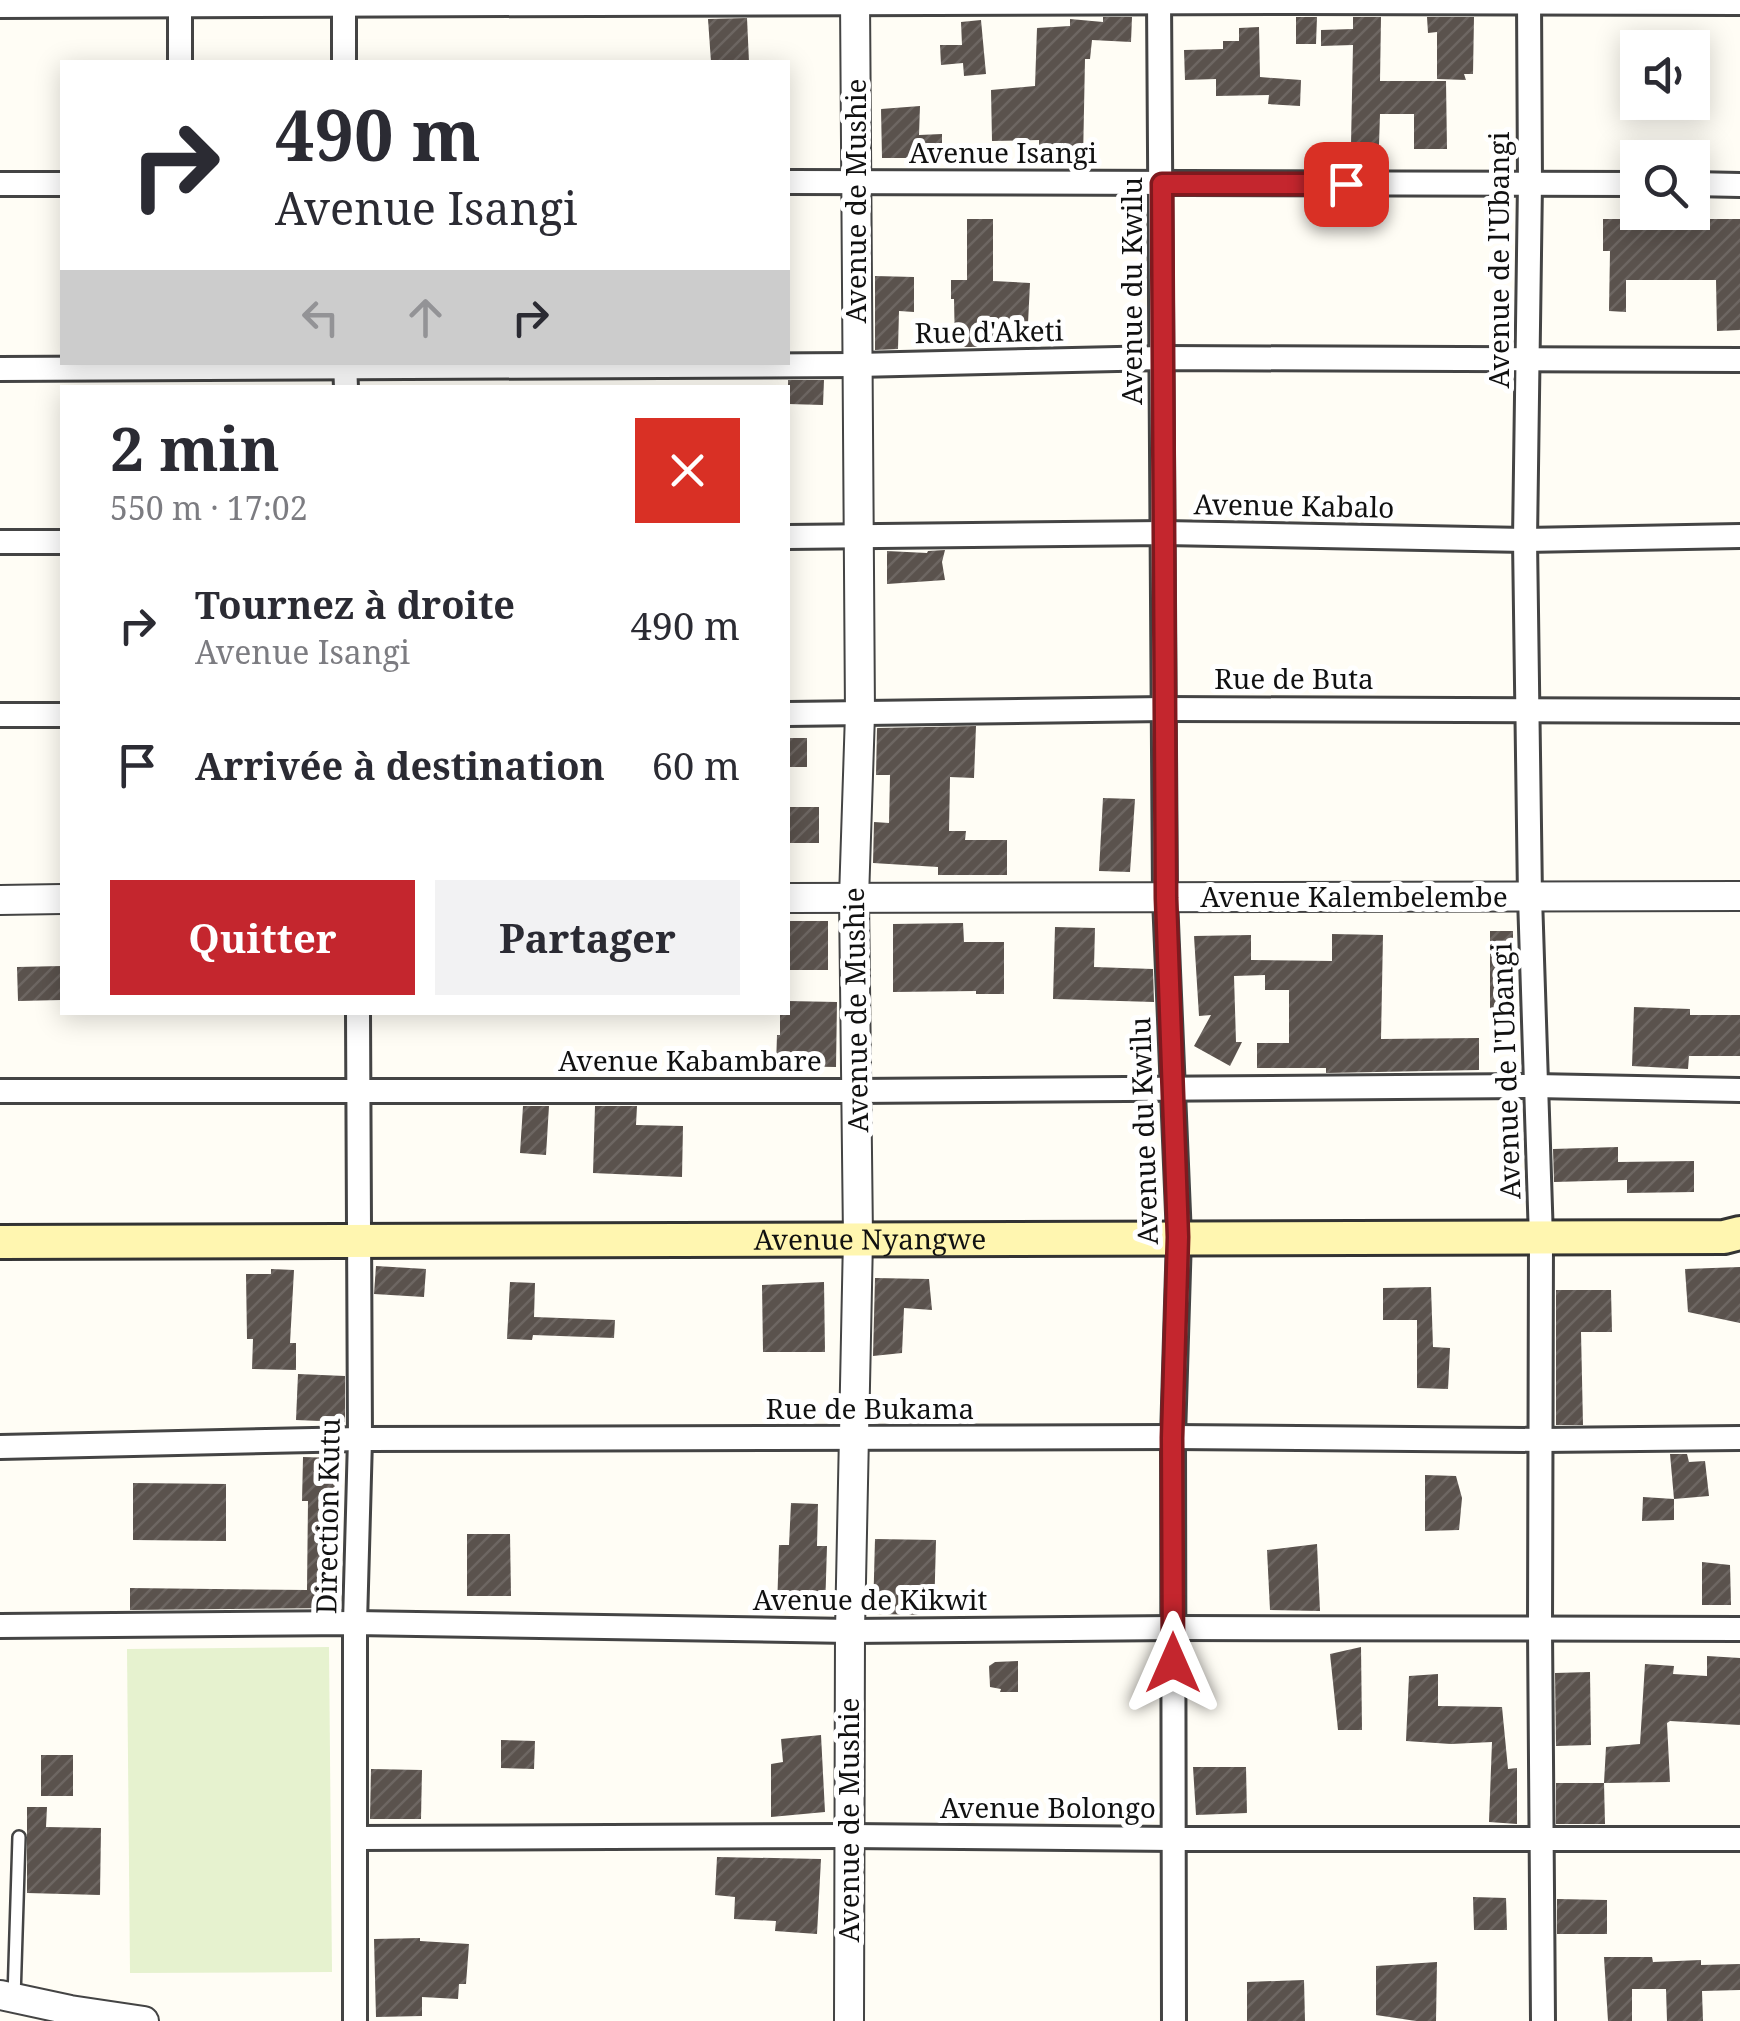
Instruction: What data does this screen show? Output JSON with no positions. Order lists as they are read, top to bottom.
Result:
{
  "streets": {
    "main road": ["Avenue Nyangwe"],
    "street": [
      "Avenue Isangi",
      "Avenue de Mushie",
      "Avenue de l'Ubangi",
      "Avenue du Kwilu",
      "Rue d'Aketi",
      "Avenue Kabalo",
      "Rue de Buta",
      "Avenue Kalembelembe",
      "Avenue Kabambare",
      "Rue de Bukama",
      "Direction Kutu",
      "Avenue de Kikwit",
      "Avenue Bolongo"
    ]
  },
  "crossings": [
    ["Avenue Isangi", "Avenue de Mushie"],
    ["Avenue Isangi", "Avenue de l'Ubangi"],
    ["Avenue Isangi", "Avenue du Kwilu"],
    ["Avenue de Mushie", "Rue d'Aketi"],
    ["Avenue de Mushie", "Avenue Kabalo"],
    ["Avenue de Mushie", "Rue de Buta"],
    ["Avenue de Mushie", "Avenue Kalembelembe"],
    ["Avenue de Mushie", "Avenue Kabambare"],
    ["Avenue de Mushie", "Avenue Nyangwe"],
    ["Avenue de Mushie", "Rue de Bukama"],
    ["Avenue de Mushie", "Avenue de Kikwit"],
    ["Avenue de Mushie", "Avenue Bolongo"],
    ["Avenue de l'Ubangi", "Rue d'Aketi"],
    ["Avenue de l'Ubangi", "Avenue Kabalo"],
    ["Avenue de l'Ubangi", "Rue de Buta"],
    ["Avenue de l'Ubangi", "Avenue Kalembelembe"],
    ["Avenue de l'Ubangi", "Avenue Kabambare"],
    ["Avenue de l'Ubangi", "Avenue Nyangwe"],
    ["Avenue de l'Ubangi", "Rue de Bukama"],
    ["Avenue de l'Ubangi", "Avenue de Kikwit"],
    ["Avenue de l'Ubangi", "Avenue Bolongo"],
    ["Avenue du Kwilu", "Rue d'Aketi"],
    ["Avenue du Kwilu", "Avenue Kabalo"],
    ["Avenue du Kwilu", "Rue de Buta"],
    ["Avenue du Kwilu", "Avenue Kalembelembe"],
    ["Avenue du Kwilu", "Avenue Kabambare"],
    ["Avenue du Kwilu", "Avenue Nyangwe"],
    ["Avenue du Kwilu", "Rue de Bukama"],
    ["Avenue du Kwilu", "Avenue de Kikwit"],
    ["Avenue du Kwilu", "Avenue Bolongo"],
    ["Avenue Kabambare", "Direction Kutu"],
    ["Avenue Nyangwe", "Direction Kutu"],
    ["Rue de Bukama", "Direction Kutu"],
    ["Direction Kutu", "Avenue de Kikwit"],
    ["Direction Kutu", "Avenue Bolongo"]
  ],
  "page": {
    "turn": ["490 m", "Avenue Isangi"],
    "heading": ["2 min", "550 m · 17:02"],
    "list": [
      {
        "name": "Tournez à droite",
        "note": "Avenue Isangi",
        "value": "490 m"
      },
      {
        "name": "Arrivée à destination",
        "value": "60 m"
      }
    ],
    "buttons": ["Quitter", "Partager"]
  }
}
